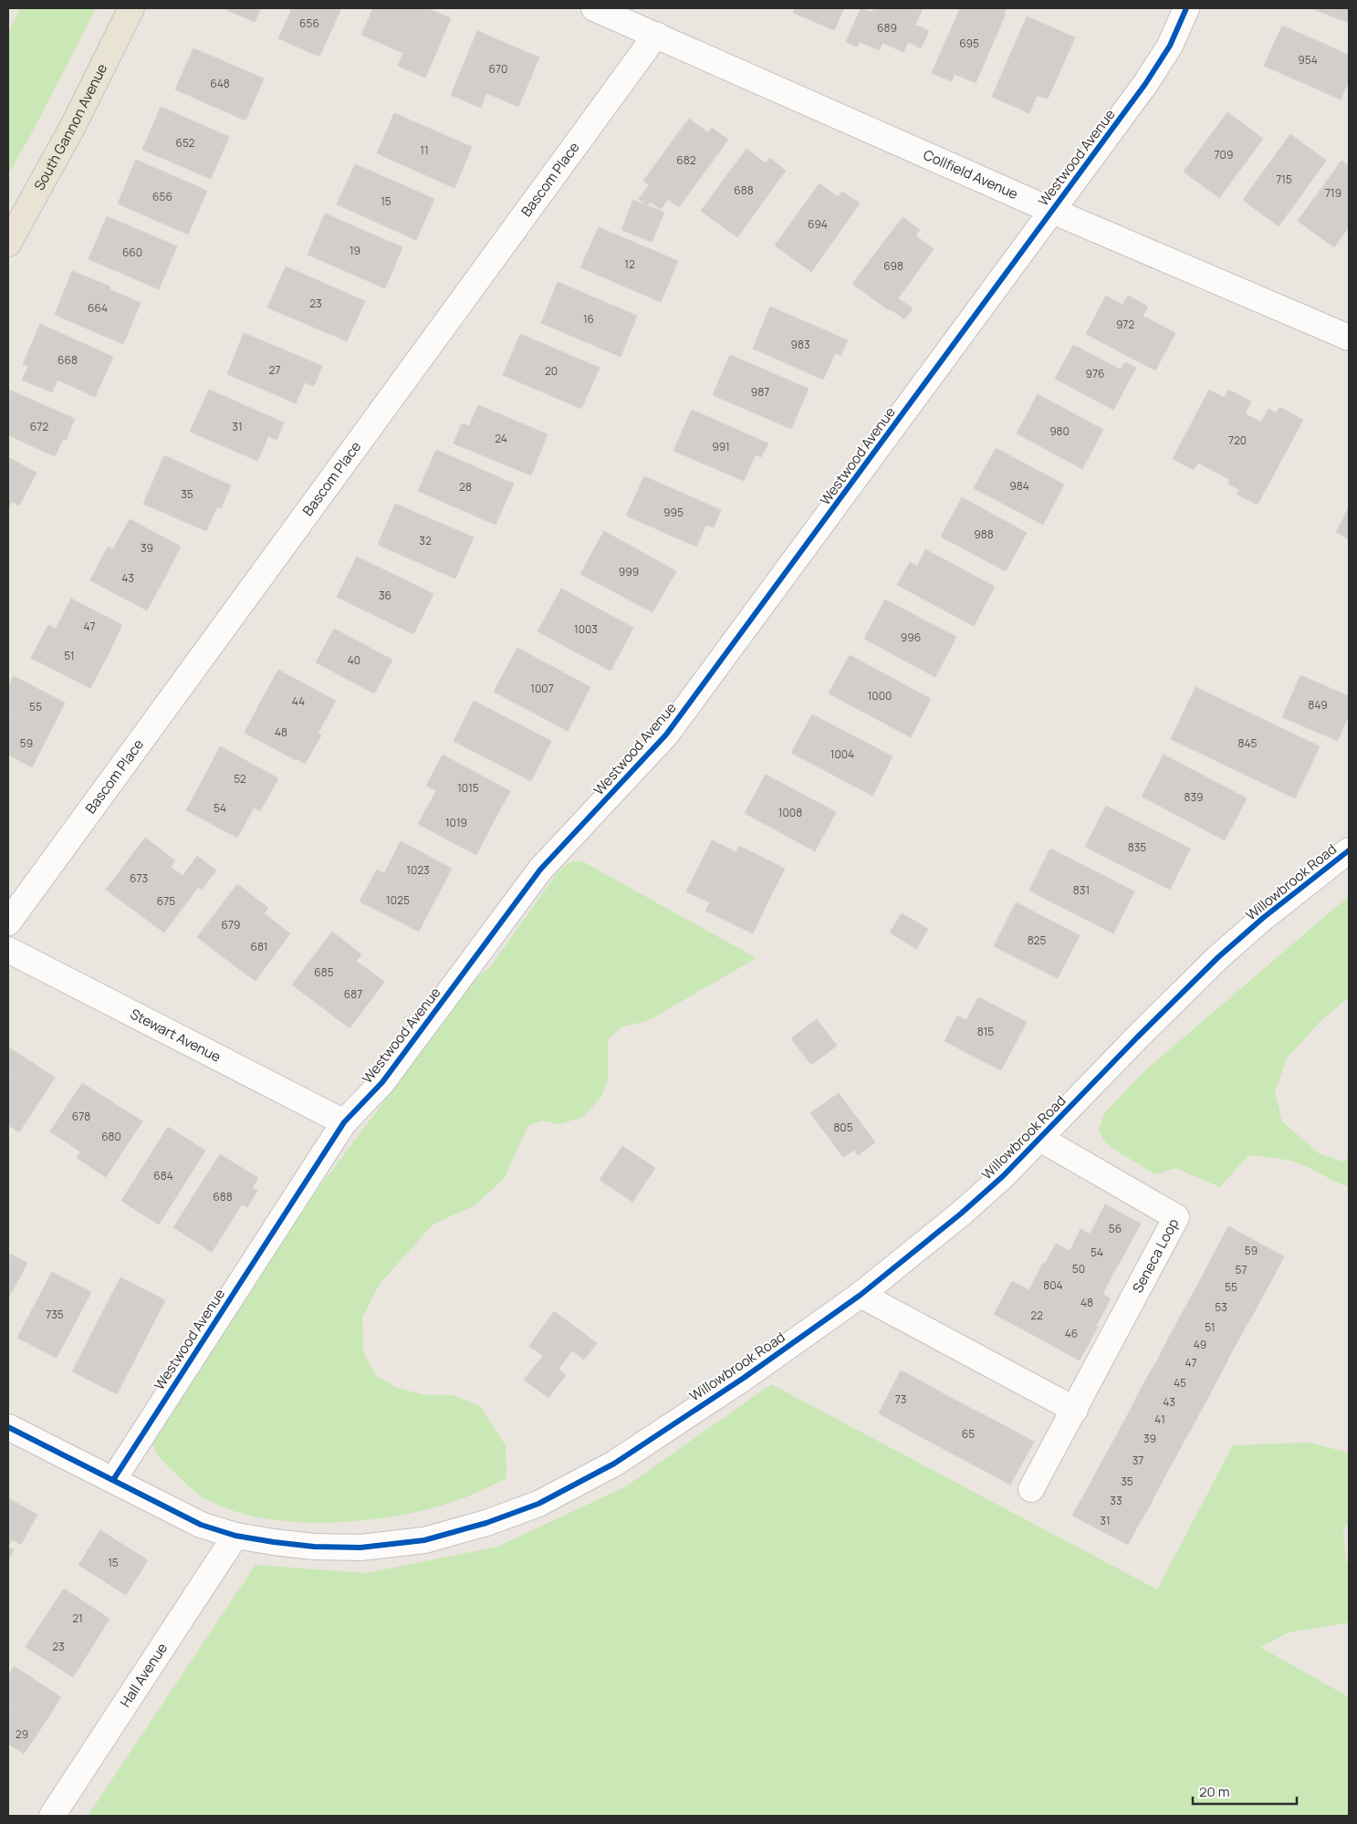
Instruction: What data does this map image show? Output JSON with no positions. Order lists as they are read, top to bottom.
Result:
{
  "streets": {
    "main road": ["South Gannon Avenue"],
    "street": [
      "Westwood Avenue",
      "Collfield Avenue",
      "Bascom Place",
      "Willowbrook Road",
      "Stewart Avenue",
      "Seneca Loop",
      "Hall Avenue"
    ]
  },
  "crossings": [
    ["Westwood Avenue", "Collfield Avenue"],
    ["Westwood Avenue", "Willowbrook Road"],
    ["Westwood Avenue", "Stewart Avenue"],
    ["Collfield Avenue", "Bascom Place"],
    ["Willowbrook Road", "Seneca Loop"],
    ["Willowbrook Road", "Hall Avenue"]
  ],
  "house_numbers": [
    "656",
    "689",
    "695",
    "954",
    "670",
    "648",
    "652",
    "11",
    "709",
    "682",
    "715",
    "688",
    "719",
    "656",
    "15",
    "694",
    "19",
    "660",
    "12",
    "698",
    "23",
    "664",
    "16",
    "972",
    "983",
    "668",
    "27",
    "20",
    "976",
    "987",
    "672",
    "31",
    "980",
    "24",
    "720",
    "991",
    "984",
    "28",
    "35",
    "995",
    "988",
    "32",
    "39",
    "999",
    "43",
    "36",
    "47",
    "1003",
    "996",
    "51",
    "40",
    "1007",
    "1000",
    "44",
    "849",
    "55",
    "48",
    "59",
    "845",
    "1004",
    "52",
    "1015",
    "839",
    "54",
    "1008",
    "1019",
    "835",
    "1023",
    "673",
    "831",
    "1025",
    "675",
    "679",
    "825",
    "681",
    "685",
    "687",
    "815",
    "678",
    "805",
    "680",
    "684",
    "688",
    "56",
    "59",
    "54",
    "50",
    "57",
    "804",
    "55",
    "48",
    "53",
    "735",
    "22",
    "51",
    "46",
    "49",
    "47",
    "45",
    "73",
    "43",
    "41",
    "65",
    "39",
    "37",
    "35",
    "33",
    "31",
    "15",
    "21",
    "23",
    "29"
  ],
  "scale_bar": "20 m"
}
